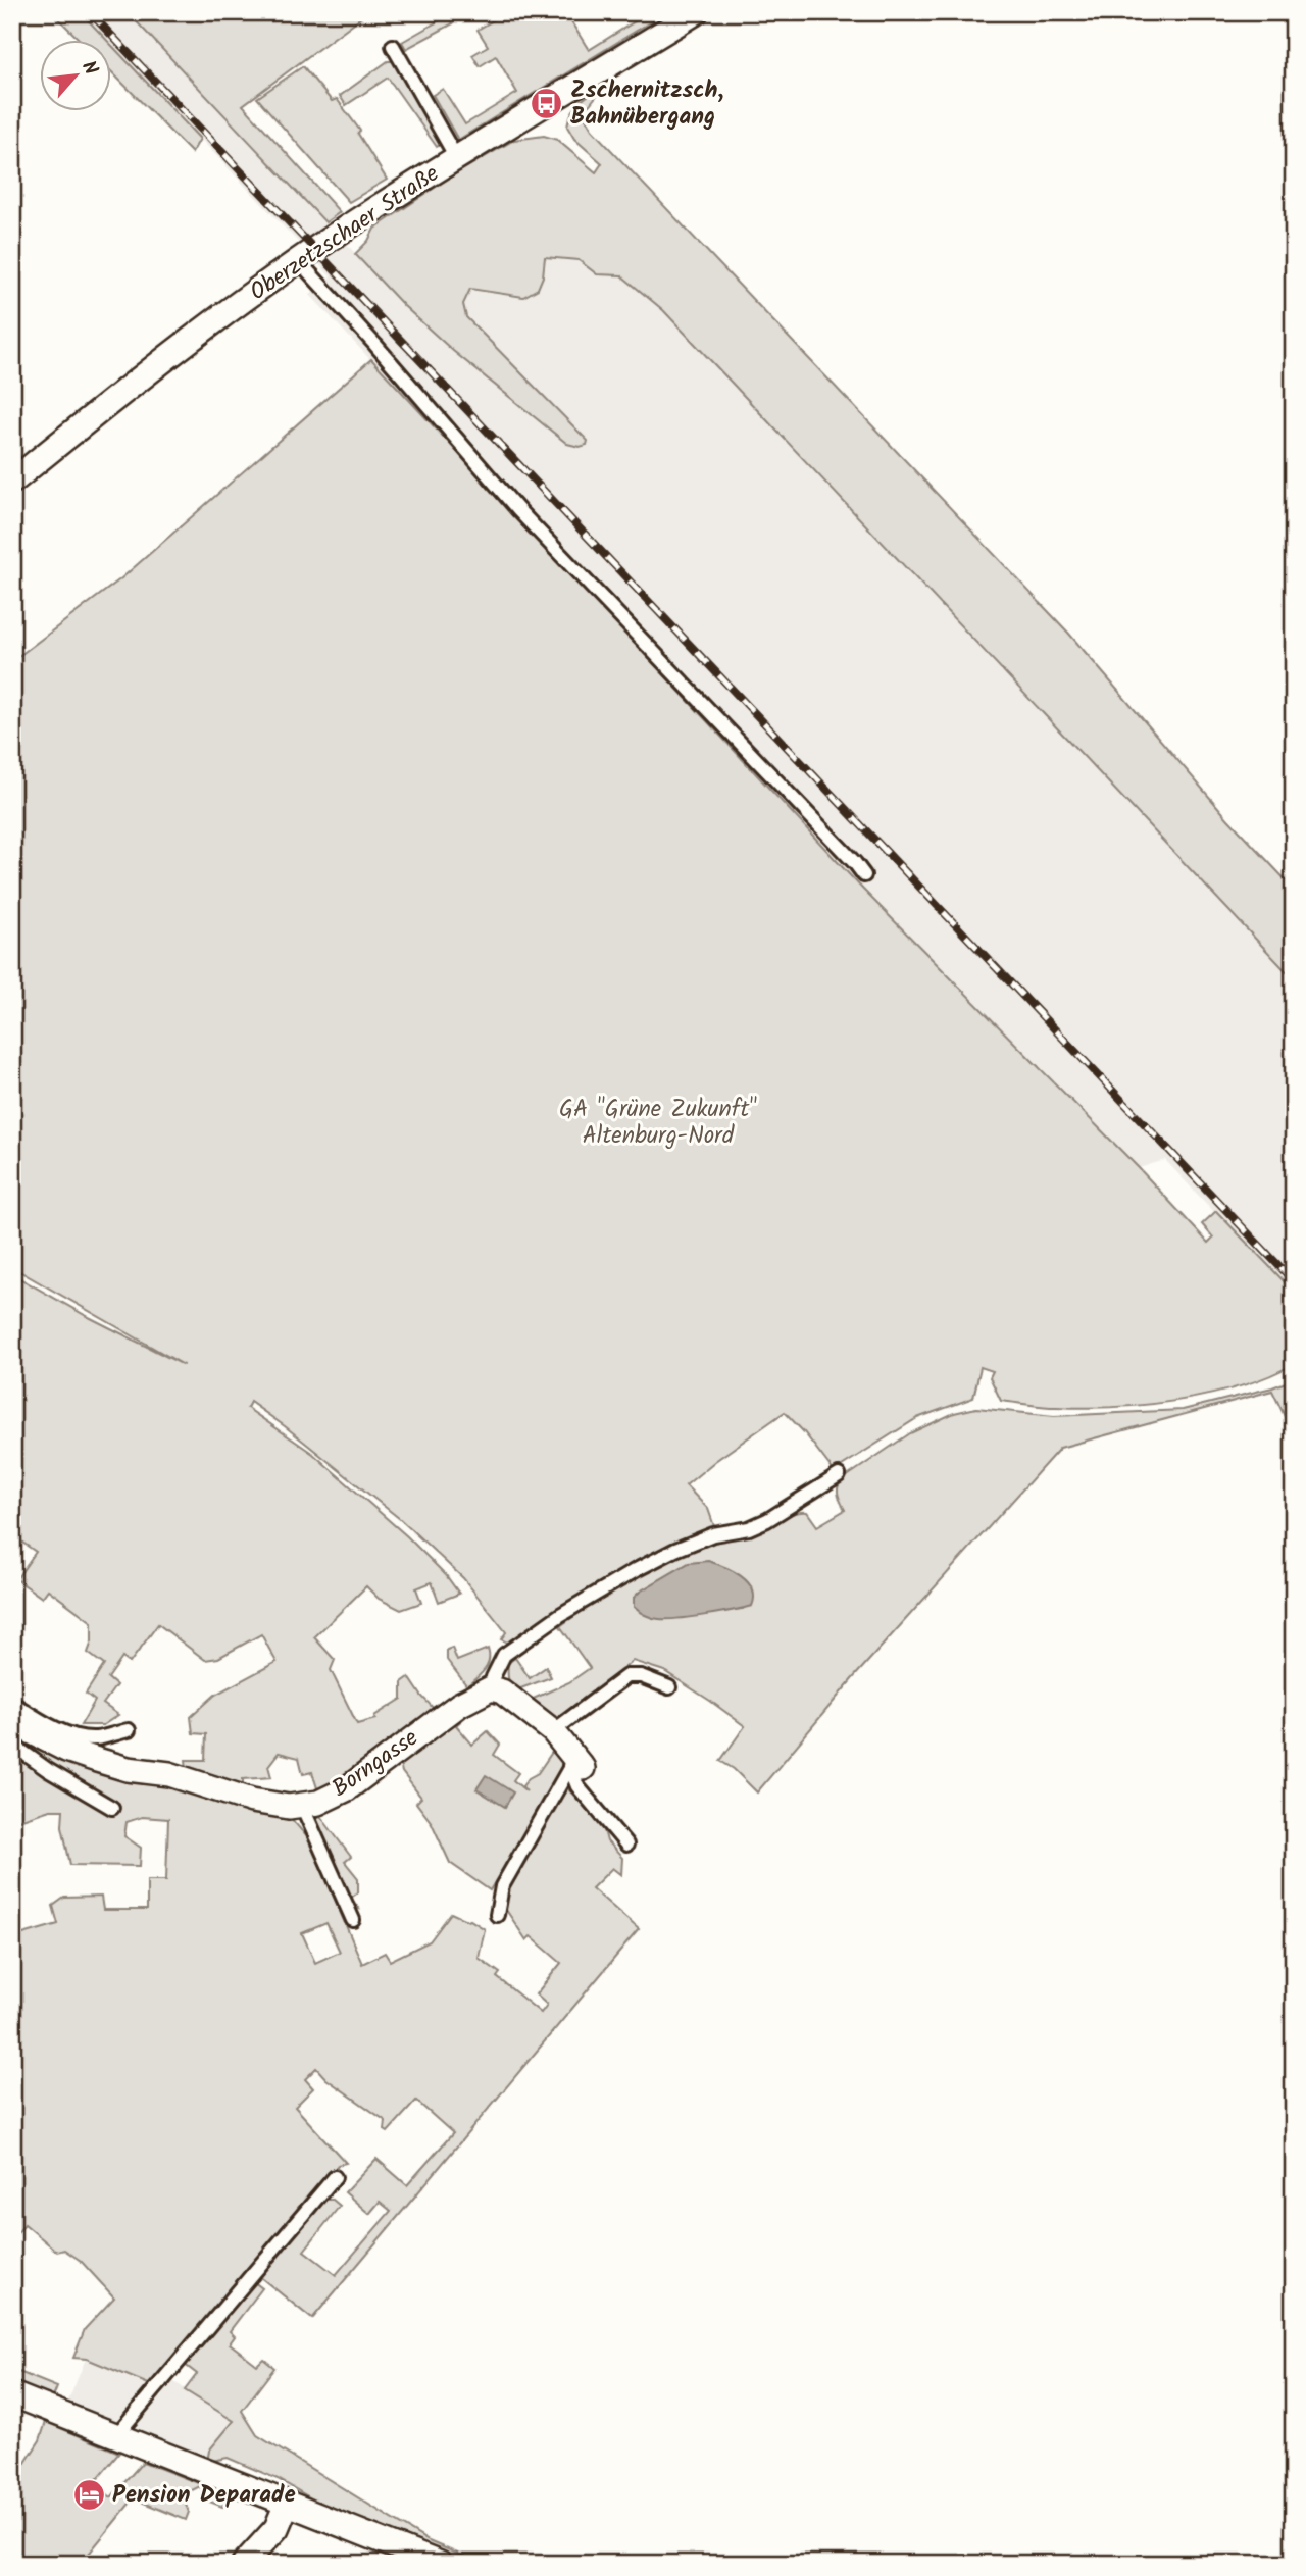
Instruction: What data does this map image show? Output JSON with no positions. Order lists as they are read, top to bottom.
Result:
{
  "streets": {
    "street": ["Oberzetzschaer Straße", "Borngasse"]
  },
  "parks": ["GA \"Grüne Zukunft\" Altenburg-Nord"],
  "places": {
    "bus stop": ["Zschernitzsch, Bahnübergang"],
    "hotel": ["Pension Deparade"]
  },
  "north": "top right"
}
